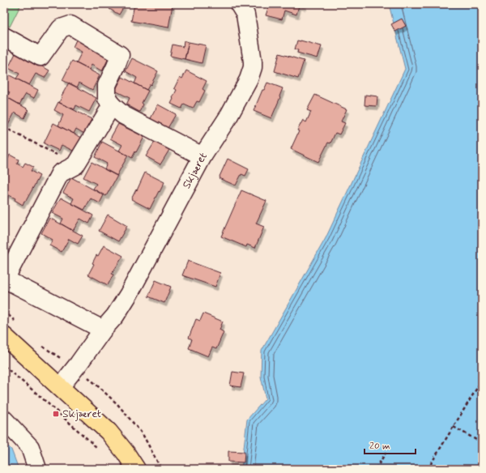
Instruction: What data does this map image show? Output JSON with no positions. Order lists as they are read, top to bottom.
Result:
{
  "streets": {
    "street": ["Skjæret"]
  },
  "places": {
    "transit": ["Skjæret"]
  },
  "scale_bar": "20 m"
}
